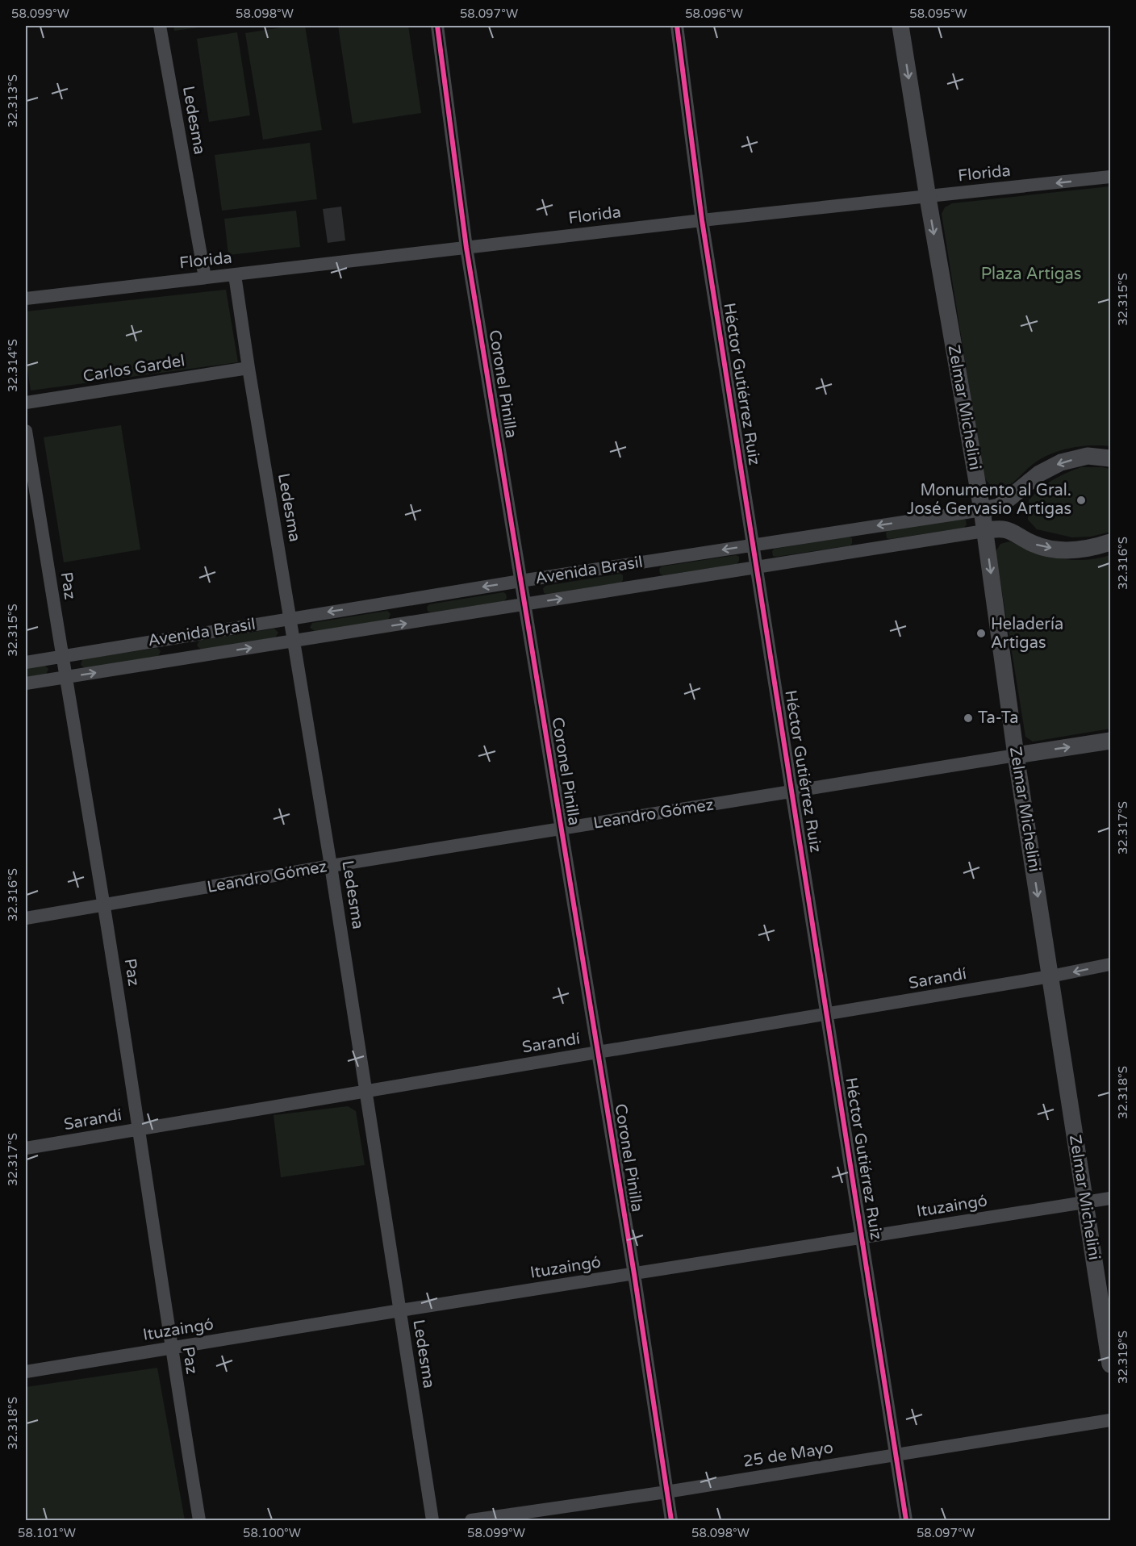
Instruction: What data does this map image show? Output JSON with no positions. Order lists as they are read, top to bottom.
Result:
{
  "streets": {
    "street": [
      "Ledesma",
      "Florida",
      "Carlos Gardel",
      "Coronel Pinilla",
      "Héctor Gutiérrez Ruiz",
      "Zelmar Michelini",
      "Avenida Brasil",
      "Paz",
      "Leandro Gómez",
      "Sarandí",
      "Ituzaingó",
      "25 de Mayo"
    ]
  },
  "crossings": [
    ["Ledesma", "Florida"],
    ["Ledesma", "Carlos Gardel"],
    ["Ledesma", "Avenida Brasil"],
    ["Ledesma", "Leandro Gómez"],
    ["Ledesma", "Sarandí"],
    ["Ledesma", "Ituzaingó"],
    ["Florida", "Coronel Pinilla"],
    ["Florida", "Héctor Gutiérrez Ruiz"],
    ["Florida", "Zelmar Michelini"],
    ["Coronel Pinilla", "Avenida Brasil"],
    ["Coronel Pinilla", "Leandro Gómez"],
    ["Coronel Pinilla", "Sarandí"],
    ["Coronel Pinilla", "Ituzaingó"],
    ["Coronel Pinilla", "25 de Mayo"],
    ["Héctor Gutiérrez Ruiz", "Avenida Brasil"],
    ["Héctor Gutiérrez Ruiz", "Leandro Gómez"],
    ["Héctor Gutiérrez Ruiz", "Sarandí"],
    ["Héctor Gutiérrez Ruiz", "Ituzaingó"],
    ["Héctor Gutiérrez Ruiz", "25 de Mayo"],
    ["Zelmar Michelini", "Avenida Brasil"],
    ["Zelmar Michelini", "Leandro Gómez"],
    ["Zelmar Michelini", "Sarandí"],
    ["Zelmar Michelini", "Ituzaingó"],
    ["Avenida Brasil", "Paz"],
    ["Paz", "Leandro Gómez"],
    ["Paz", "Sarandí"],
    ["Paz", "Ituzaingó"]
  ],
  "one_way": ["Zelmar Michelini"],
  "parks": ["Plaza Artigas"],
  "places": ["Monumento al Gral. José Gervasio Artigas", "Heladería Artigas", "Ta-Ta"],
  "coordinates": [
    "58.099°W",
    "58.098°W",
    "58.097°W",
    "58.096°W",
    "58.095°W",
    "32.313°S",
    "32.315°S",
    "32.314°S",
    "32.316°S",
    "32.317°S",
    "32.318°S",
    "32.319°S",
    "58.101°W",
    "58.100°W"
  ]
}
